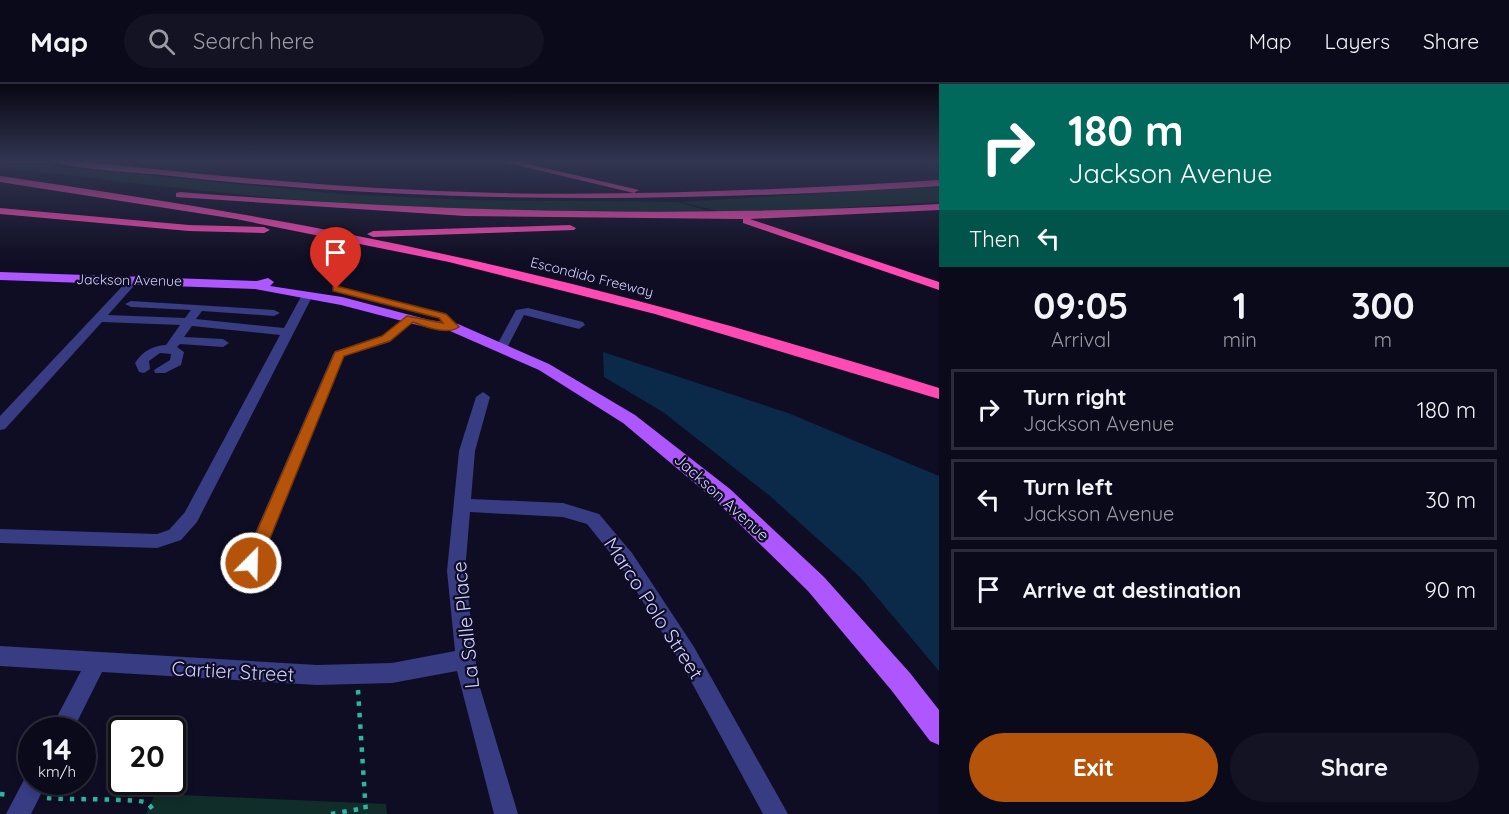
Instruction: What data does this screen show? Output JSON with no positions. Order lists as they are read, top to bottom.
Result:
{
  "streets": {
    "highway": ["Escondido Freeway"],
    "main road": ["Jackson Avenue"],
    "street": ["Marco Polo Street", "La Salle Place", "Cartier Street"]
  },
  "crossings": [
    ["Marco Polo Street", "La Salle Place"],
    ["La Salle Place", "Cartier Street"]
  ],
  "page": {
    "header": "Map",
    "search": "Search here",
    "nav": ["Map", "Layers", "Share"],
    "turn": ["180 m", "Jackson Avenue"],
    "then": "Then",
    "eta": [
      "09:05",
      "Arrival",
      "1",
      "min",
      "300",
      "m"
    ],
    "list": [
      {
        "name": "Turn right",
        "note": "Jackson Avenue",
        "value": "180 m"
      },
      {
        "name": "Turn left",
        "note": "Jackson Avenue",
        "value": "30 m"
      },
      {
        "name": "Arrive at destination",
        "value": "90 m"
      }
    ],
    "speed": "14 km/h",
    "limit": "20",
    "buttons": ["Exit", "Share"]
  }
}
